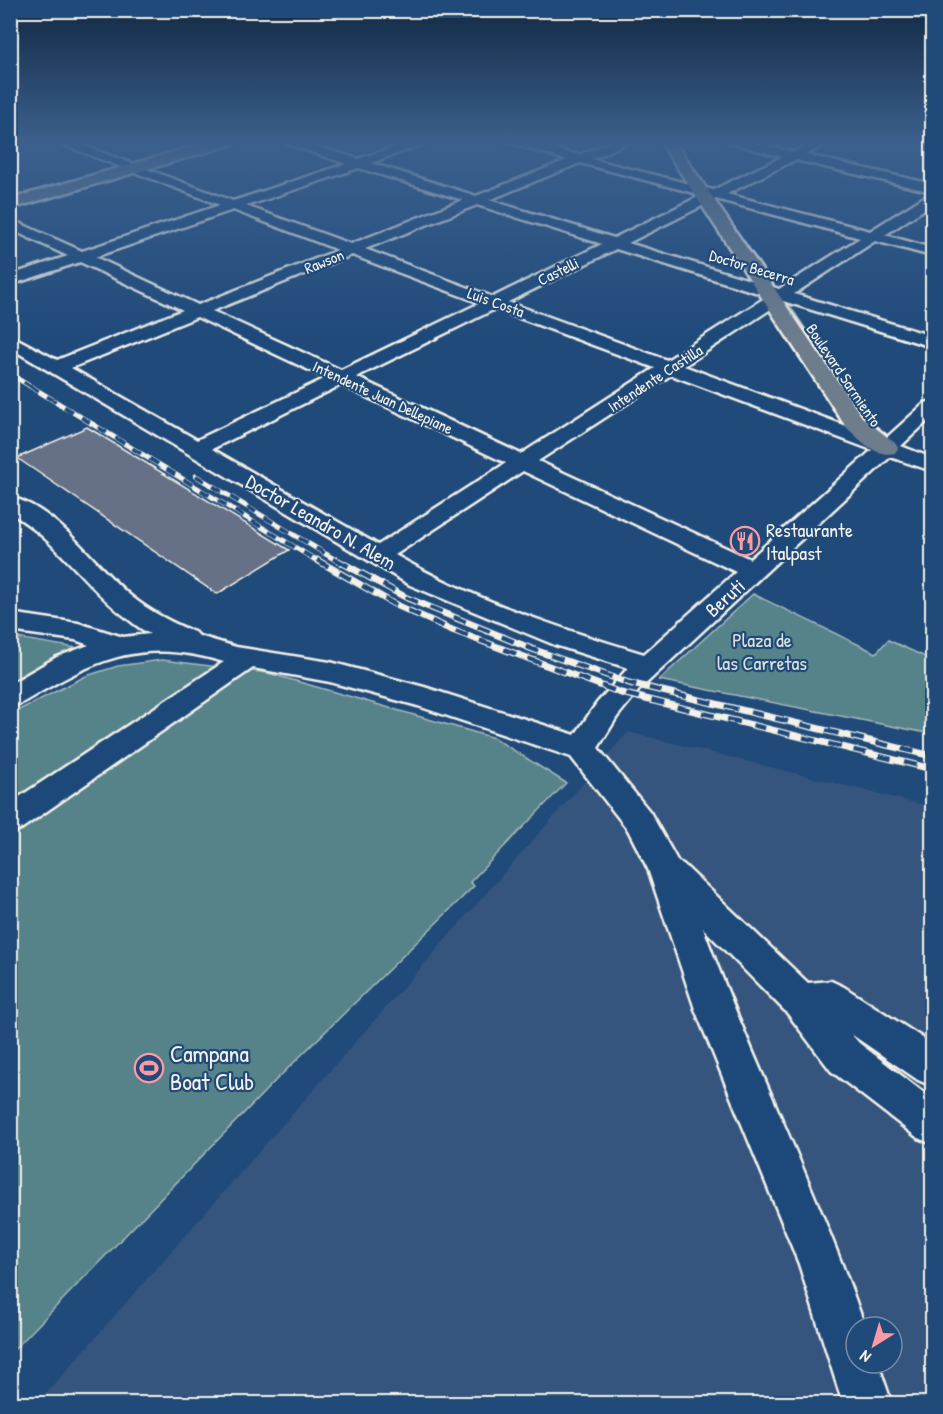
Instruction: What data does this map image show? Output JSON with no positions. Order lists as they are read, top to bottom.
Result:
{
  "streets": {
    "main road": ["Boulevard Sarmiento"],
    "street": [
      "Rawson",
      "Doctor Becerra",
      "Castelli",
      "Luis Costa",
      "Intendente Castilla",
      "Intendente Juan Dellepiane",
      "Doctor Leandro N. Alem",
      "Beruti"
    ]
  },
  "crossings": [
    ["Rawson", "Luis Costa"],
    ["Rawson", "Intendente Juan Dellepiane"],
    ["Rawson", "Doctor Leandro N. Alem"],
    ["Doctor Becerra", "Castelli"],
    ["Doctor Becerra", "Boulevard Sarmiento"],
    ["Doctor Becerra", "Intendente Castilla"],
    ["Castelli", "Luis Costa"],
    ["Castelli", "Intendente Juan Dellepiane"],
    ["Castelli", "Doctor Leandro N. Alem"],
    ["Luis Costa", "Boulevard Sarmiento"],
    ["Luis Costa", "Intendente Castilla"],
    ["Luis Costa", "Beruti"],
    ["Boulevard Sarmiento", "Intendente Castilla"],
    ["Boulevard Sarmiento", "Beruti"],
    ["Intendente Castilla", "Intendente Juan Dellepiane"],
    ["Intendente Castilla", "Doctor Leandro N. Alem"],
    ["Intendente Juan Dellepiane", "Beruti"],
    ["Doctor Leandro N. Alem", "Beruti"]
  ],
  "parks": ["Plaza de las Carretas"],
  "places": {
    "restaurant": ["Restaurante Italpast"],
    "sports": ["Campana Boat Club"]
  },
  "north": "bottom left"
}
